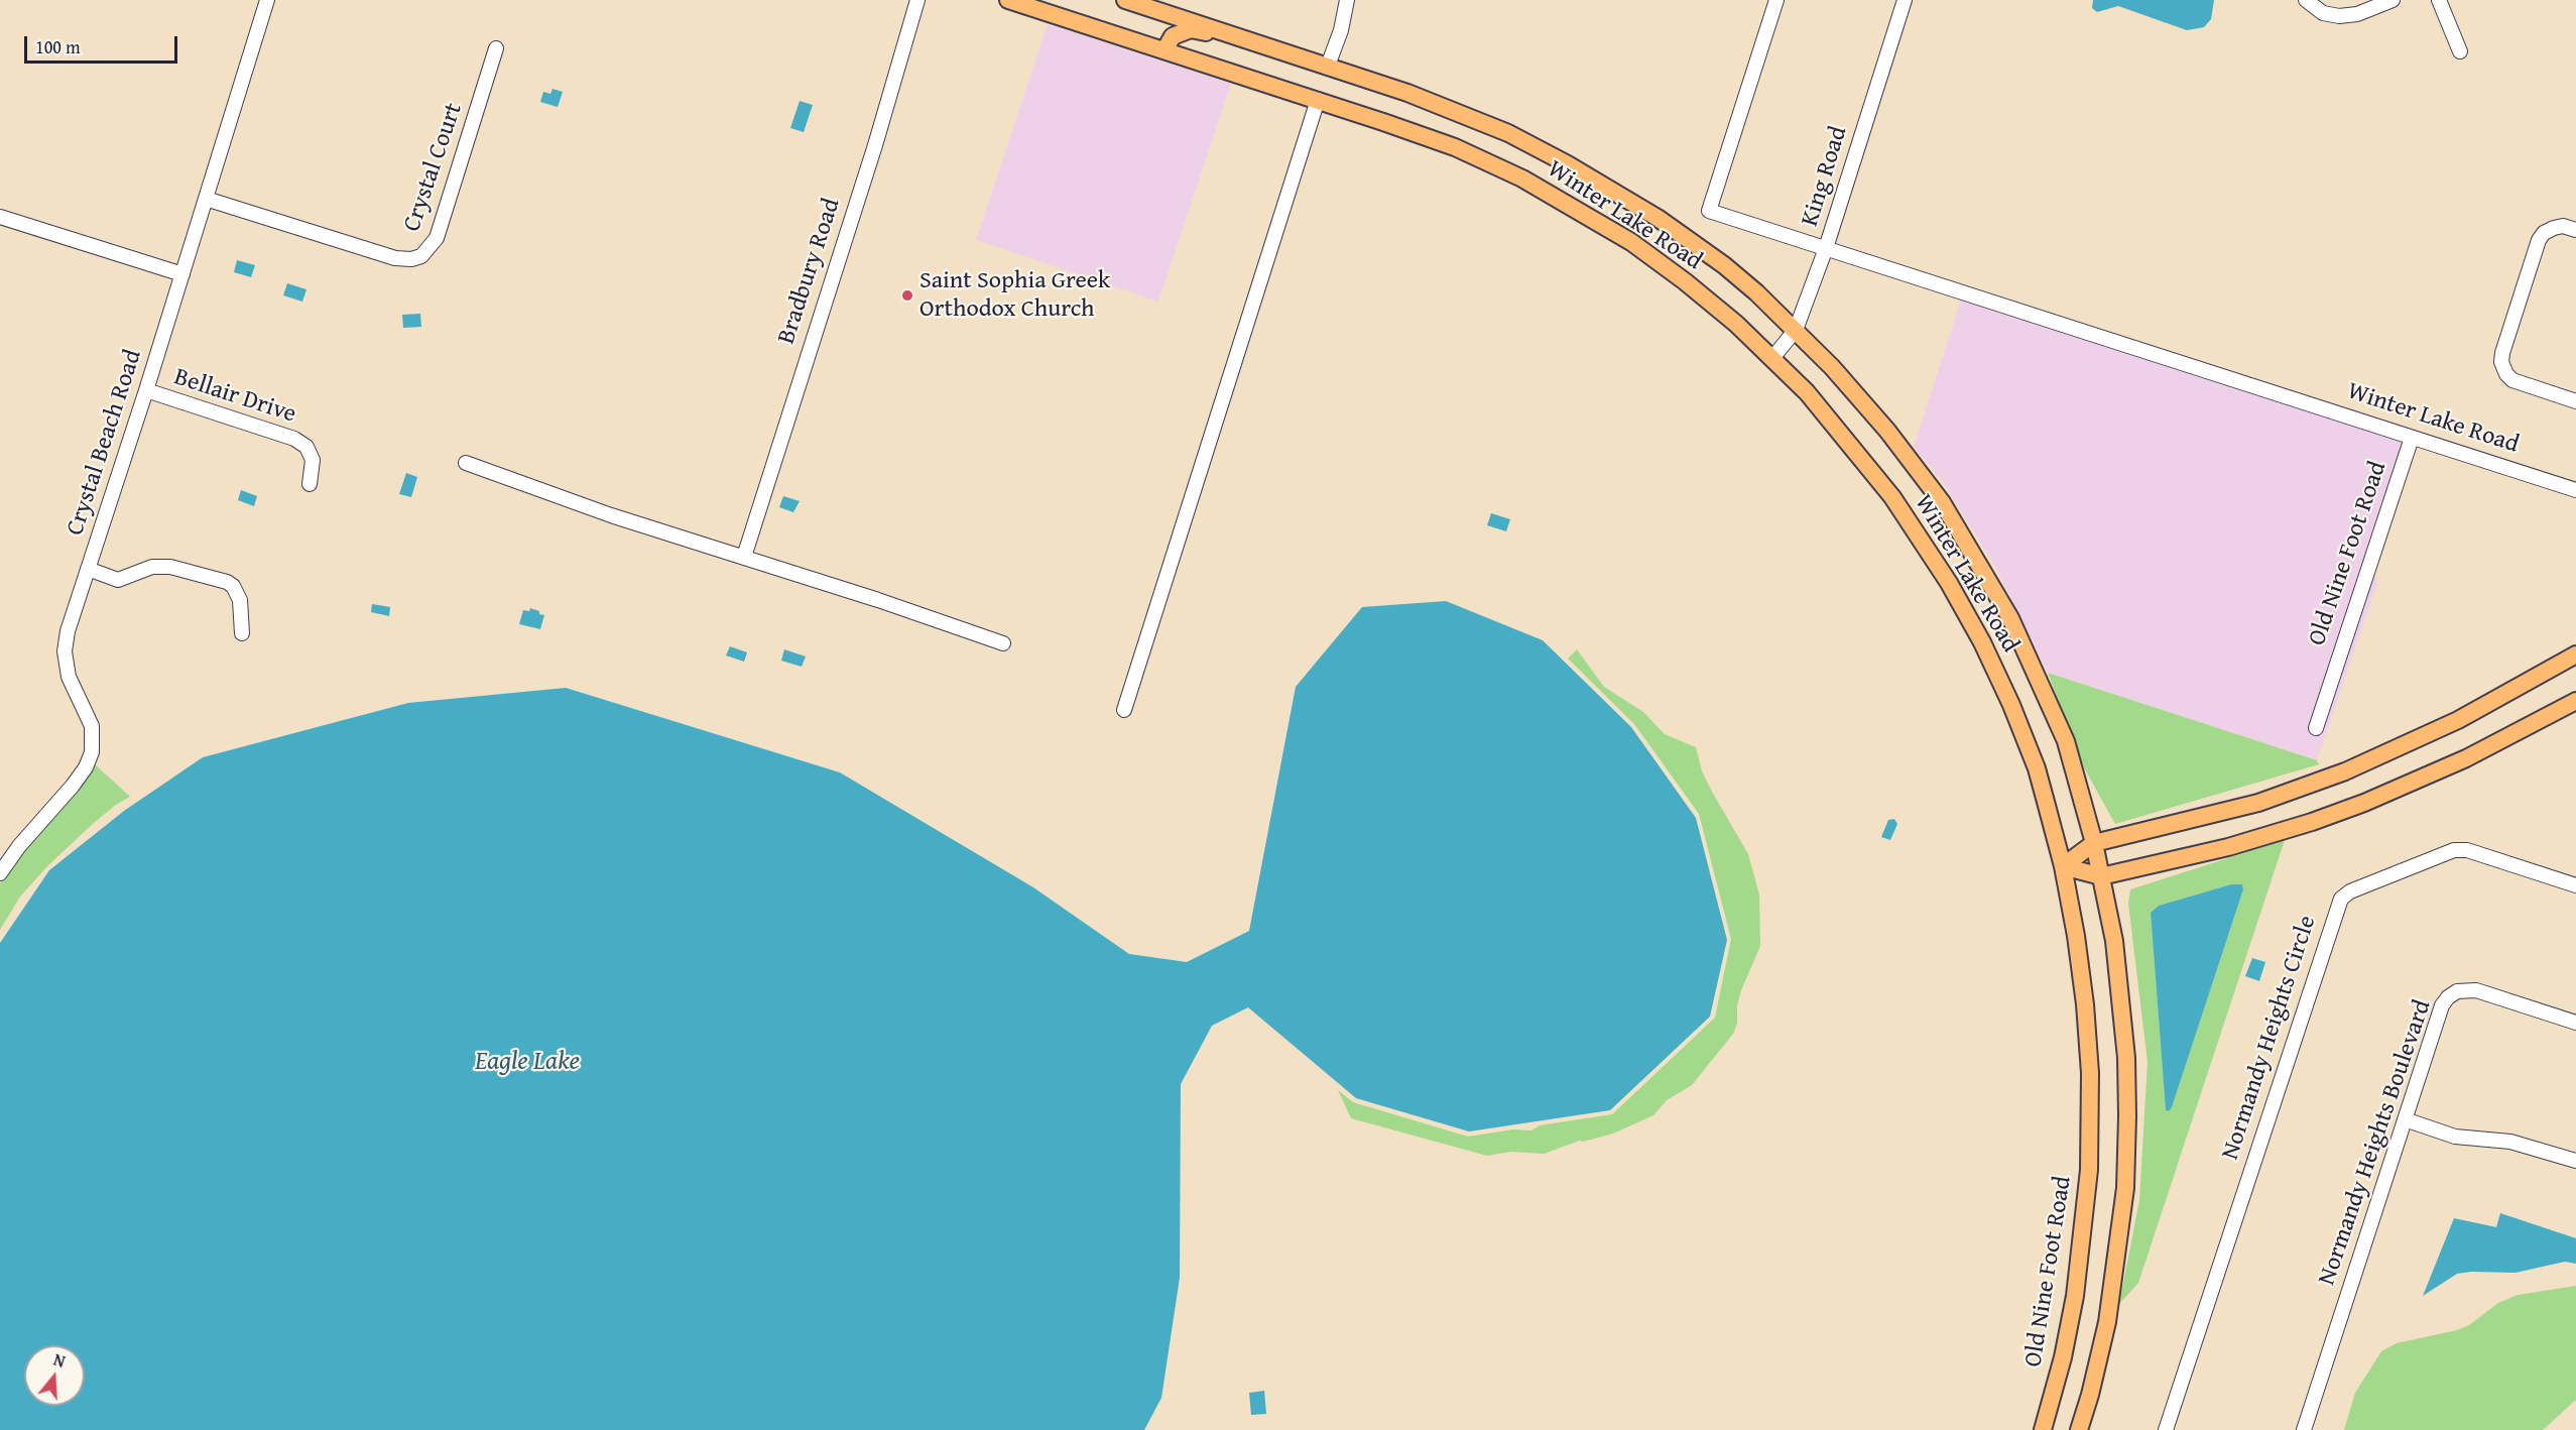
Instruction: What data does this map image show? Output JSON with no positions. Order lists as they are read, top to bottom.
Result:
{
  "streets": {
    "main road": ["Winter Lake Road", "Old Nine Foot Road"],
    "street": [
      "Crystal Court",
      "King Road",
      "Bradbury Road",
      "Bellair Drive",
      "Crystal Beach Road",
      "Normandy Heights Circle",
      "Normandy Heights Boulevard"
    ]
  },
  "crossings": [
    ["Crystal Court", "Crystal Beach Road"],
    ["King Road", "Winter Lake Road"],
    ["Winter Lake Road", "Old Nine Foot Road"],
    ["Bellair Drive", "Crystal Beach Road"]
  ],
  "water": ["Eagle Lake"],
  "places": ["Saint Sophia Greek Orthodox Church"],
  "scale_bar": "100 m",
  "north": "top"
}
